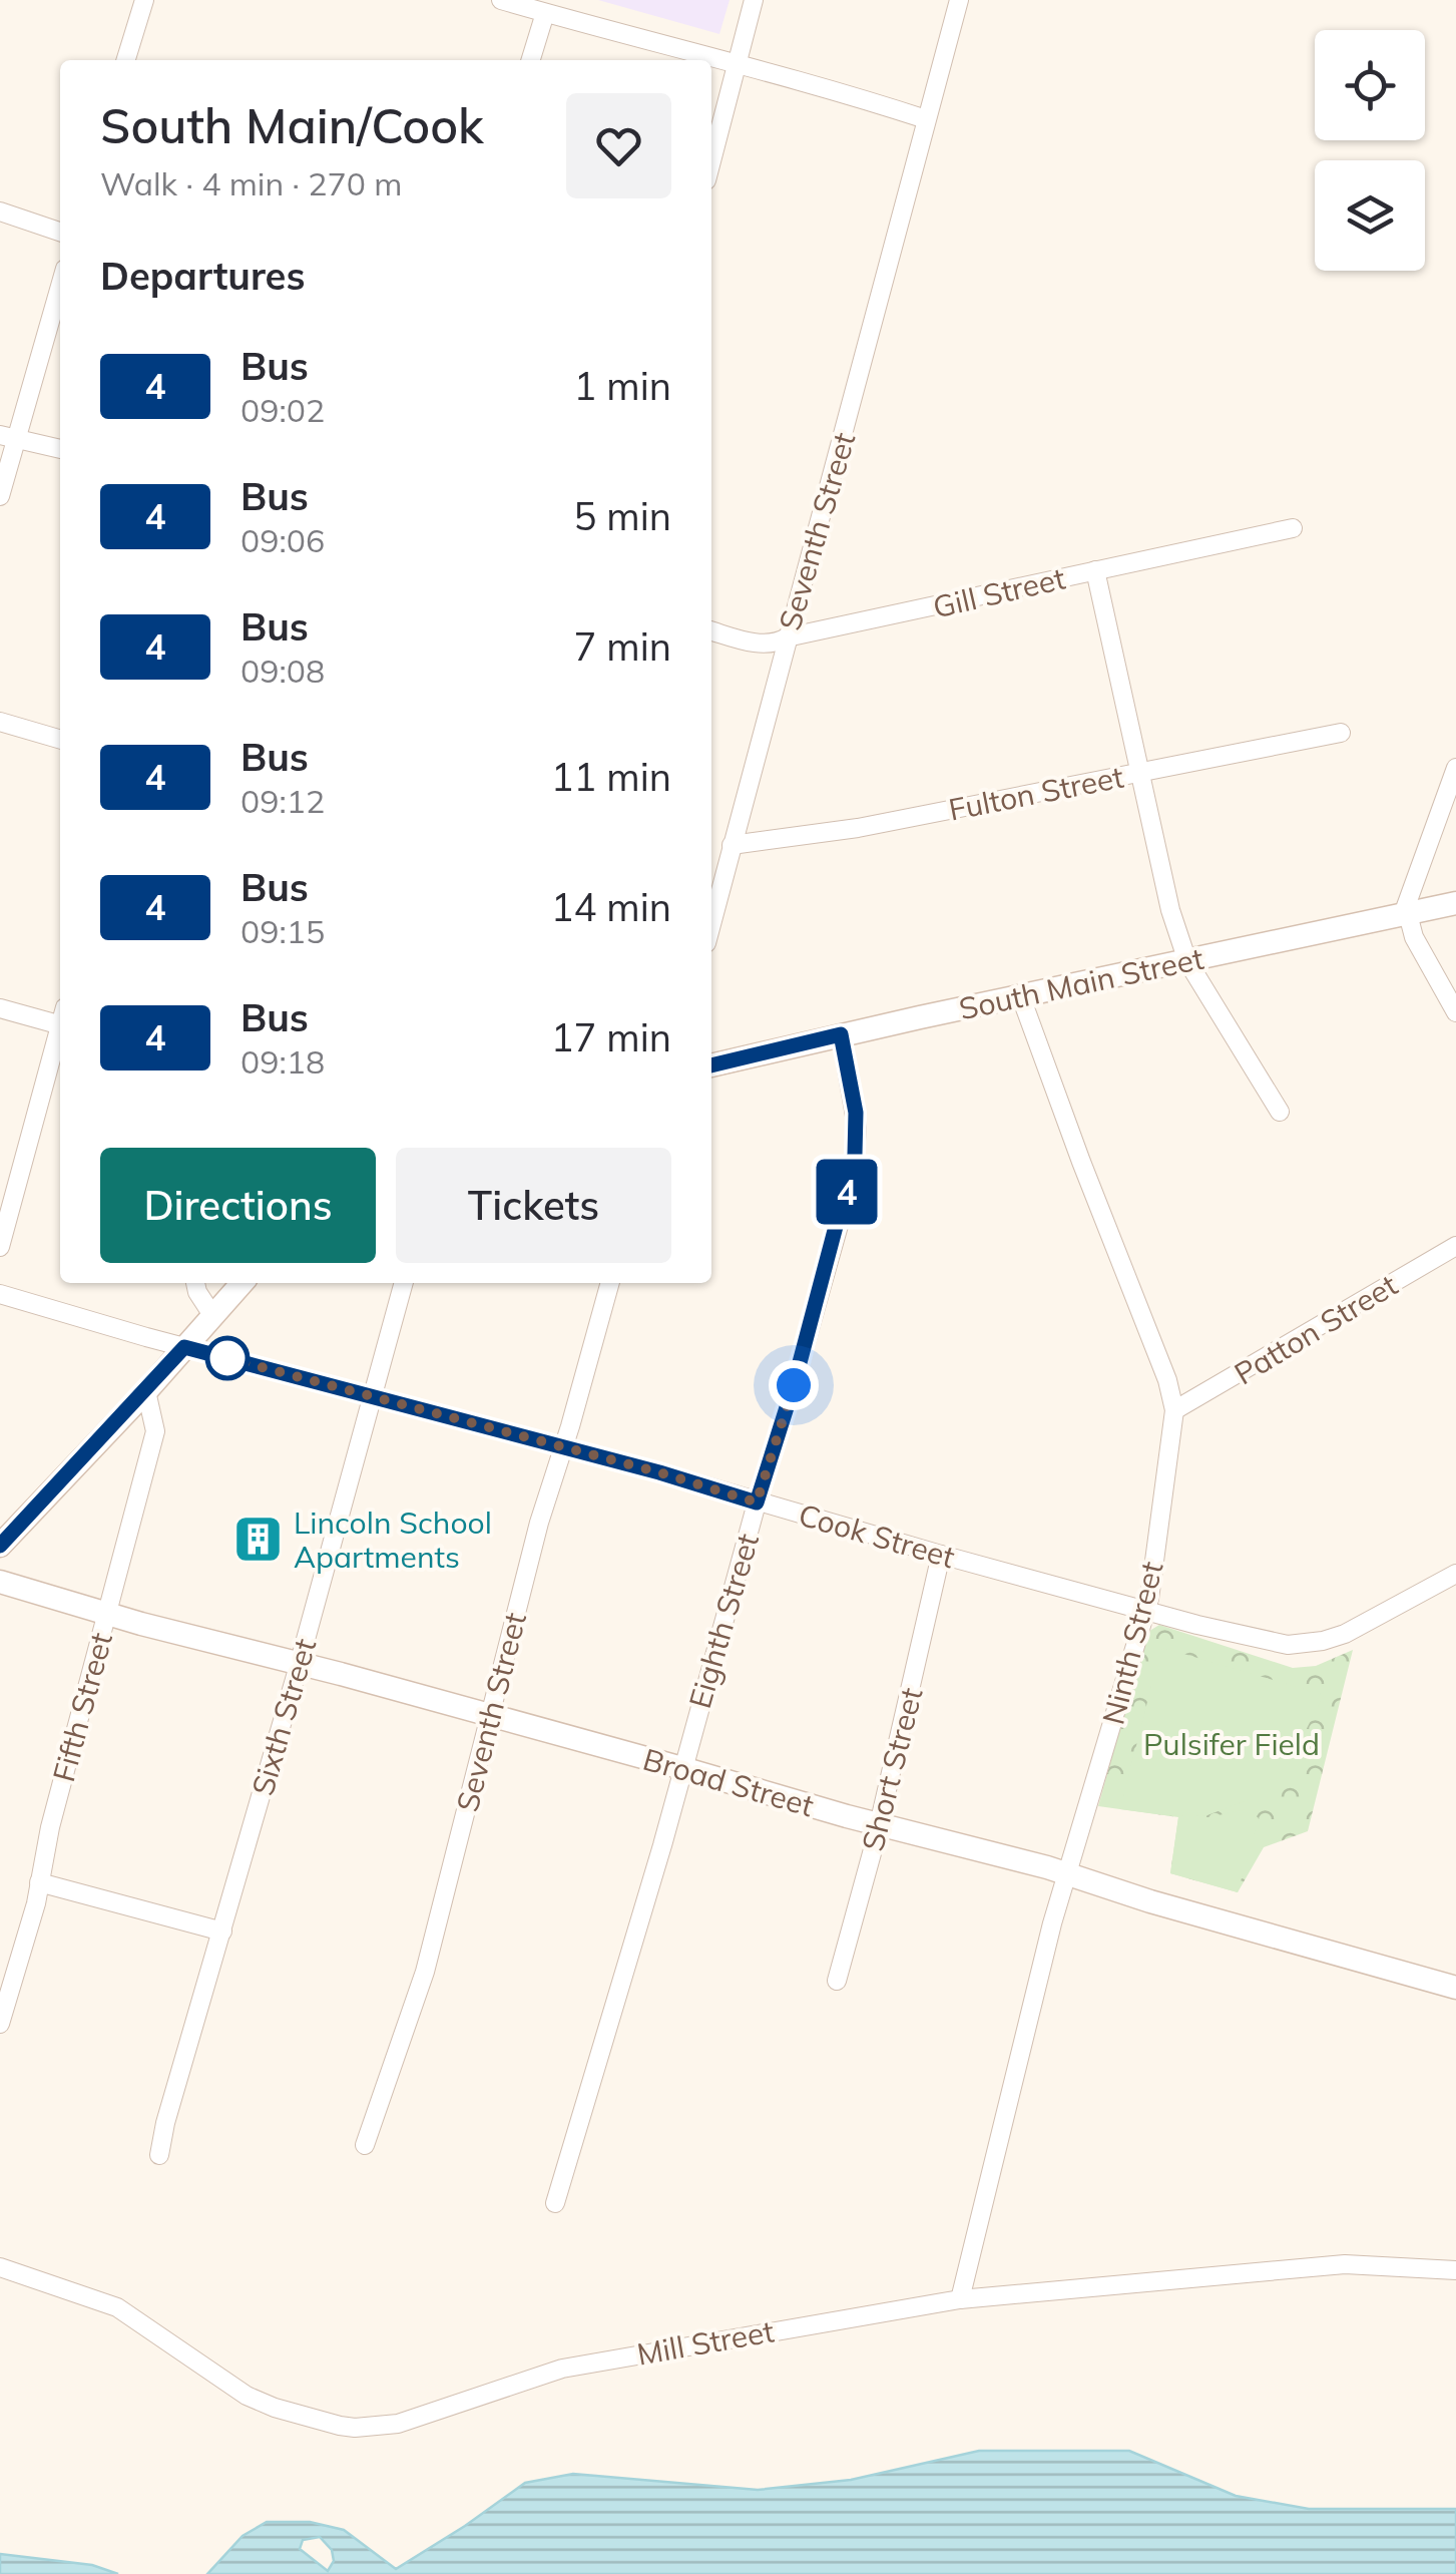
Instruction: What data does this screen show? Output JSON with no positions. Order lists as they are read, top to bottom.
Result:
{
  "streets": {
    "street": [
      "Seventh Street",
      "Gill Street",
      "Fulton Street",
      "South Main Street",
      "Patton Street",
      "Cook Street",
      "Eighth Street",
      "Ninth Street",
      "Fifth Street",
      "Sixth Street",
      "Short Street",
      "Broad Street",
      "Mill Street"
    ]
  },
  "crossings": [
    ["Seventh Street", "Gill Street"],
    ["Seventh Street", "Fulton Street"],
    ["Seventh Street", "Cook Street"],
    ["Seventh Street", "Broad Street"],
    ["South Main Street", "Eighth Street"],
    ["South Main Street", "Ninth Street"],
    ["Patton Street", "Ninth Street"],
    ["Cook Street", "Eighth Street"],
    ["Cook Street", "Ninth Street"],
    ["Cook Street", "Sixth Street"],
    ["Cook Street", "Short Street"],
    ["Eighth Street", "Broad Street"],
    ["Ninth Street", "Broad Street"],
    ["Ninth Street", "Mill Street"],
    ["Fifth Street", "Broad Street"],
    ["Sixth Street", "Broad Street"],
    ["Short Street", "Broad Street"]
  ],
  "parks": ["Pulsifer Field"],
  "places": {
    "building": ["Lincoln School Apartments"]
  },
  "lines": ["bus line 4"],
  "page": {
    "on_map": "4",
    "heading": [
      ["South Main/Cook", "Walk · 4 min · 270 m"],
      "Departures"
    ],
    "list": [
      {
        "mark": "4",
        "name": "Bus",
        "note": "09:02",
        "value": "1 min"
      },
      {
        "mark": "4",
        "name": "Bus",
        "note": "09:06",
        "value": "5 min"
      },
      {
        "mark": "4",
        "name": "Bus",
        "note": "09:08",
        "value": "7 min"
      },
      {
        "mark": "4",
        "name": "Bus",
        "note": "09:12",
        "value": "11 min"
      },
      {
        "mark": "4",
        "name": "Bus",
        "note": "09:15",
        "value": "14 min"
      },
      {
        "mark": "4",
        "name": "Bus",
        "note": "09:18",
        "value": "17 min"
      }
    ],
    "buttons": ["Directions", "Tickets"]
  }
}
